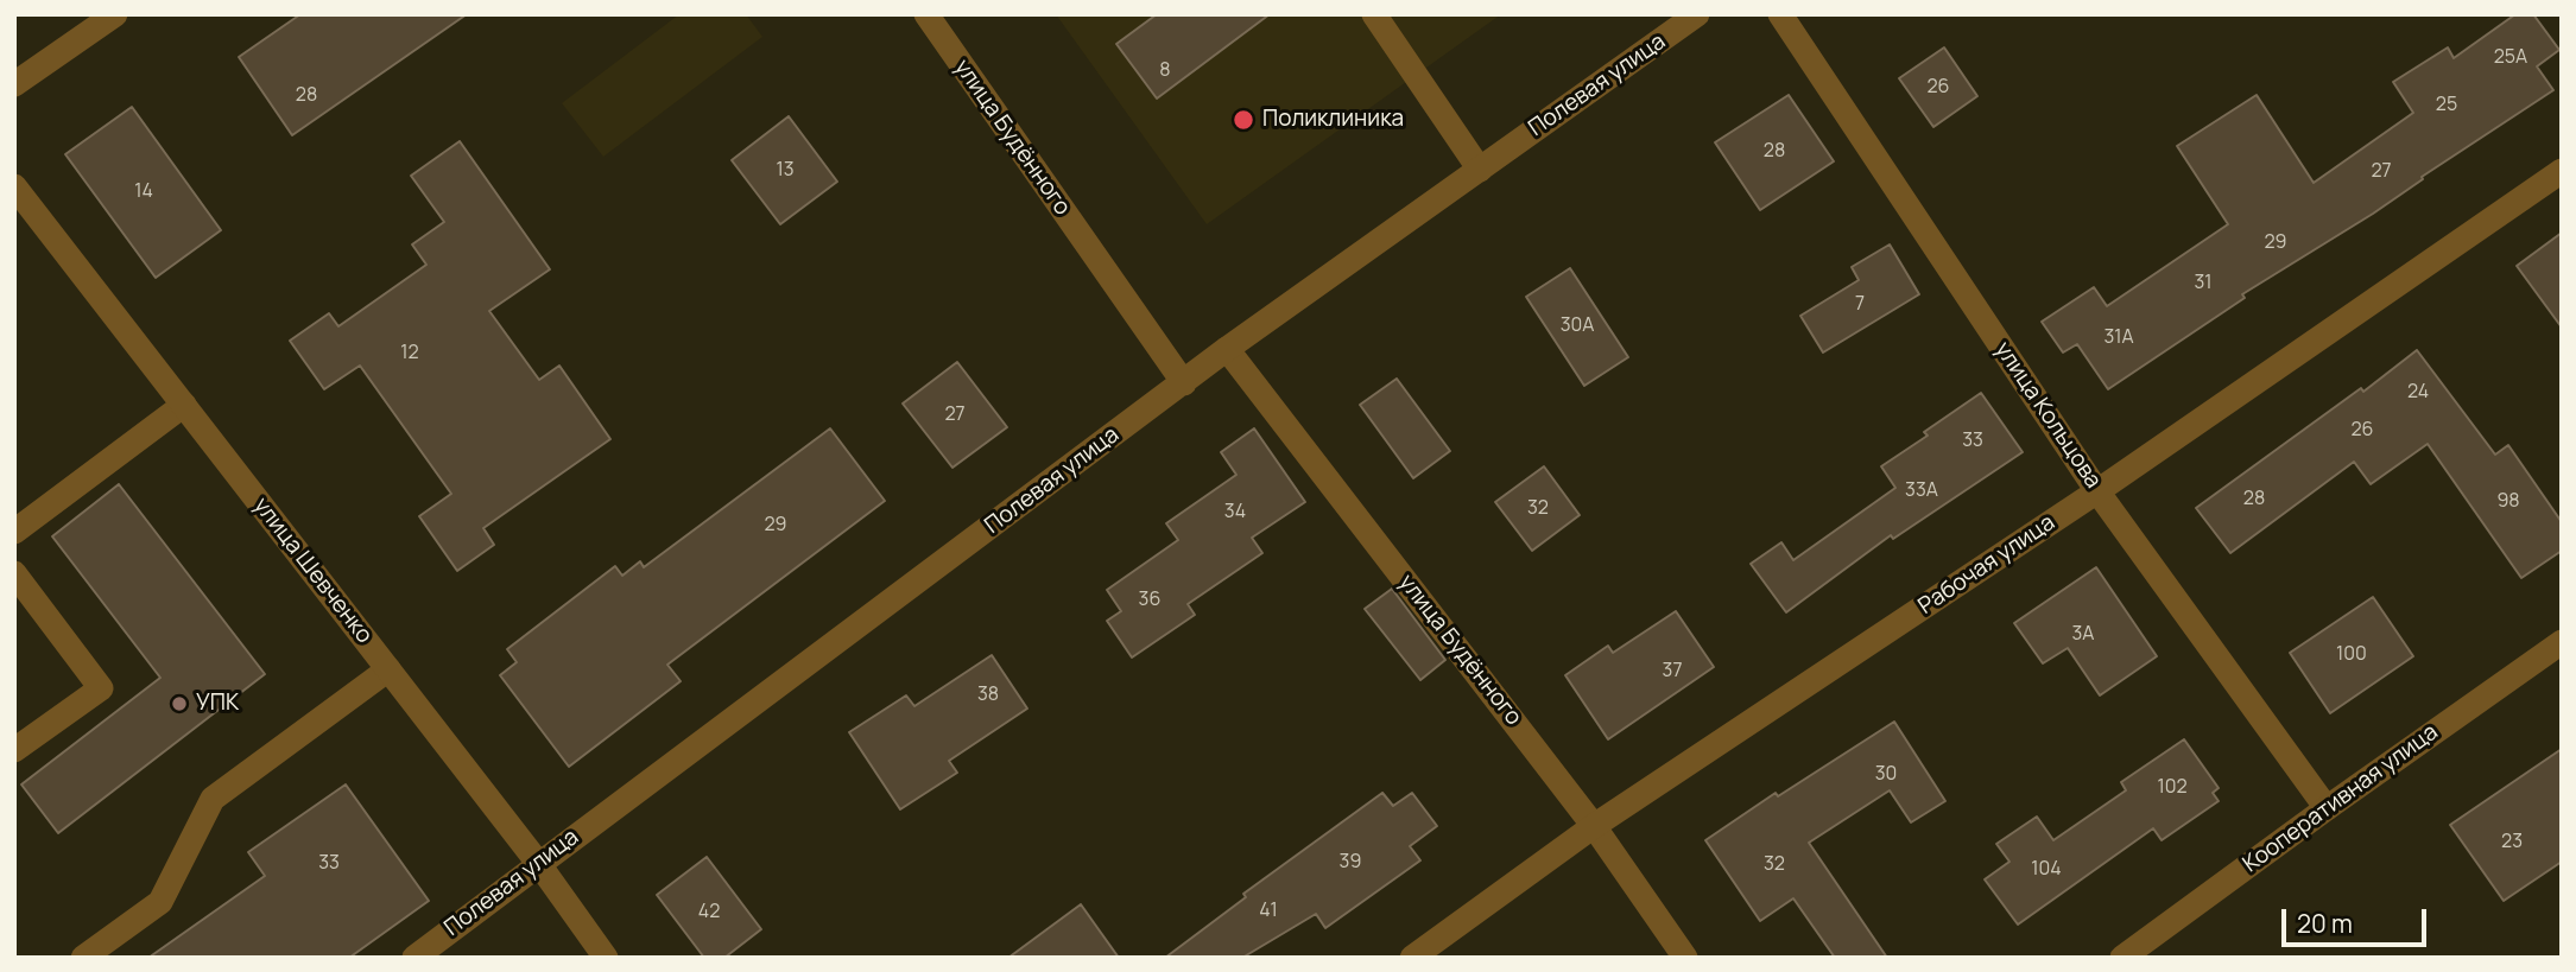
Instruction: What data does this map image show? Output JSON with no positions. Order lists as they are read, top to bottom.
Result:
{
  "streets": {
    "street": [
      "Полевая улица",
      "улица Будённого",
      "улица Кольцова",
      "Рабочая улица",
      "улица Шевченко",
      "Кооперативная улица"
    ]
  },
  "crossings": [
    ["Полевая улица", "улица Будённого"],
    ["Полевая улица", "улица Шевченко"],
    ["улица Будённого", "Рабочая улица"],
    ["улица Кольцова", "Рабочая улица"],
    ["улица Кольцова", "Кооперативная улица"]
  ],
  "places": ["Поликлиника", "УПК"],
  "house_numbers": [
    "25А",
    "8",
    "26",
    "28",
    "25",
    "28",
    "13",
    "27",
    "14",
    "29",
    "31",
    "7",
    "30А",
    "31А",
    "12",
    "24",
    "27",
    "26",
    "33",
    "33А",
    "28",
    "98",
    "32",
    "34",
    "29",
    "36",
    "3А",
    "100",
    "37",
    "38",
    "30",
    "102",
    "23",
    "39",
    "33",
    "32",
    "104",
    "41",
    "42"
  ],
  "scale_bar": "20 m"
}
